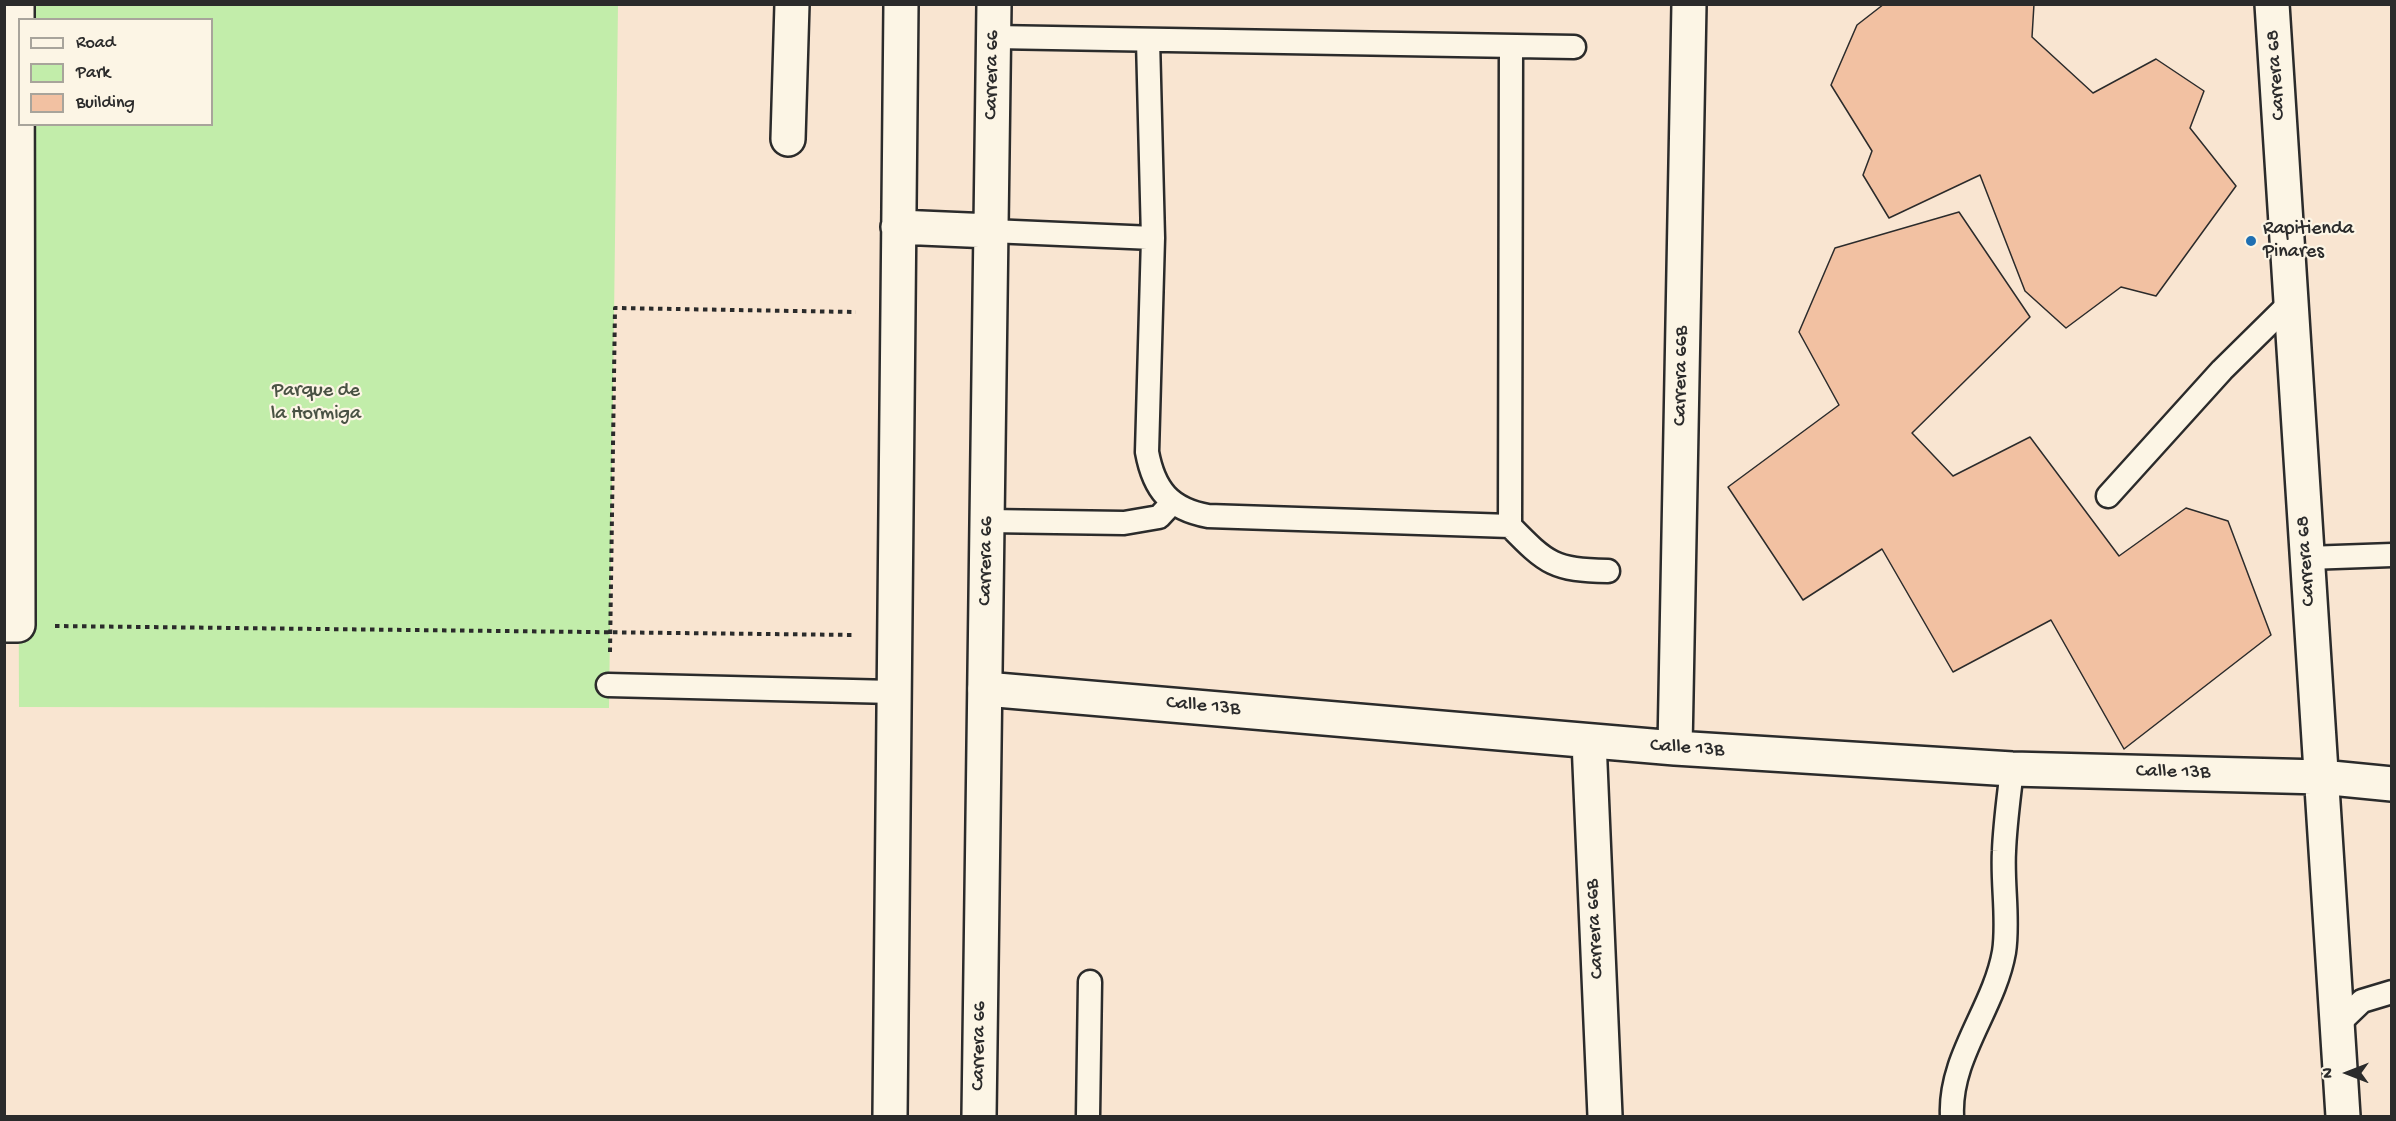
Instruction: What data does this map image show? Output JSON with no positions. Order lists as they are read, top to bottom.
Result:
{
  "streets": {
    "street": [
      "Carrera 66",
      "Carrera 68",
      "Carrera 66B",
      "Calle 13B"
    ]
  },
  "crossings": [
    ["Carrera 66", "Calle 13B"],
    ["Carrera 68", "Calle 13B"],
    ["Carrera 66B", "Calle 13B"]
  ],
  "parks": ["Parque de la Hormiga"],
  "places": ["Rapitienda Pinares"],
  "legend": ["Road", "Park", "Building"],
  "north": "left"
}
